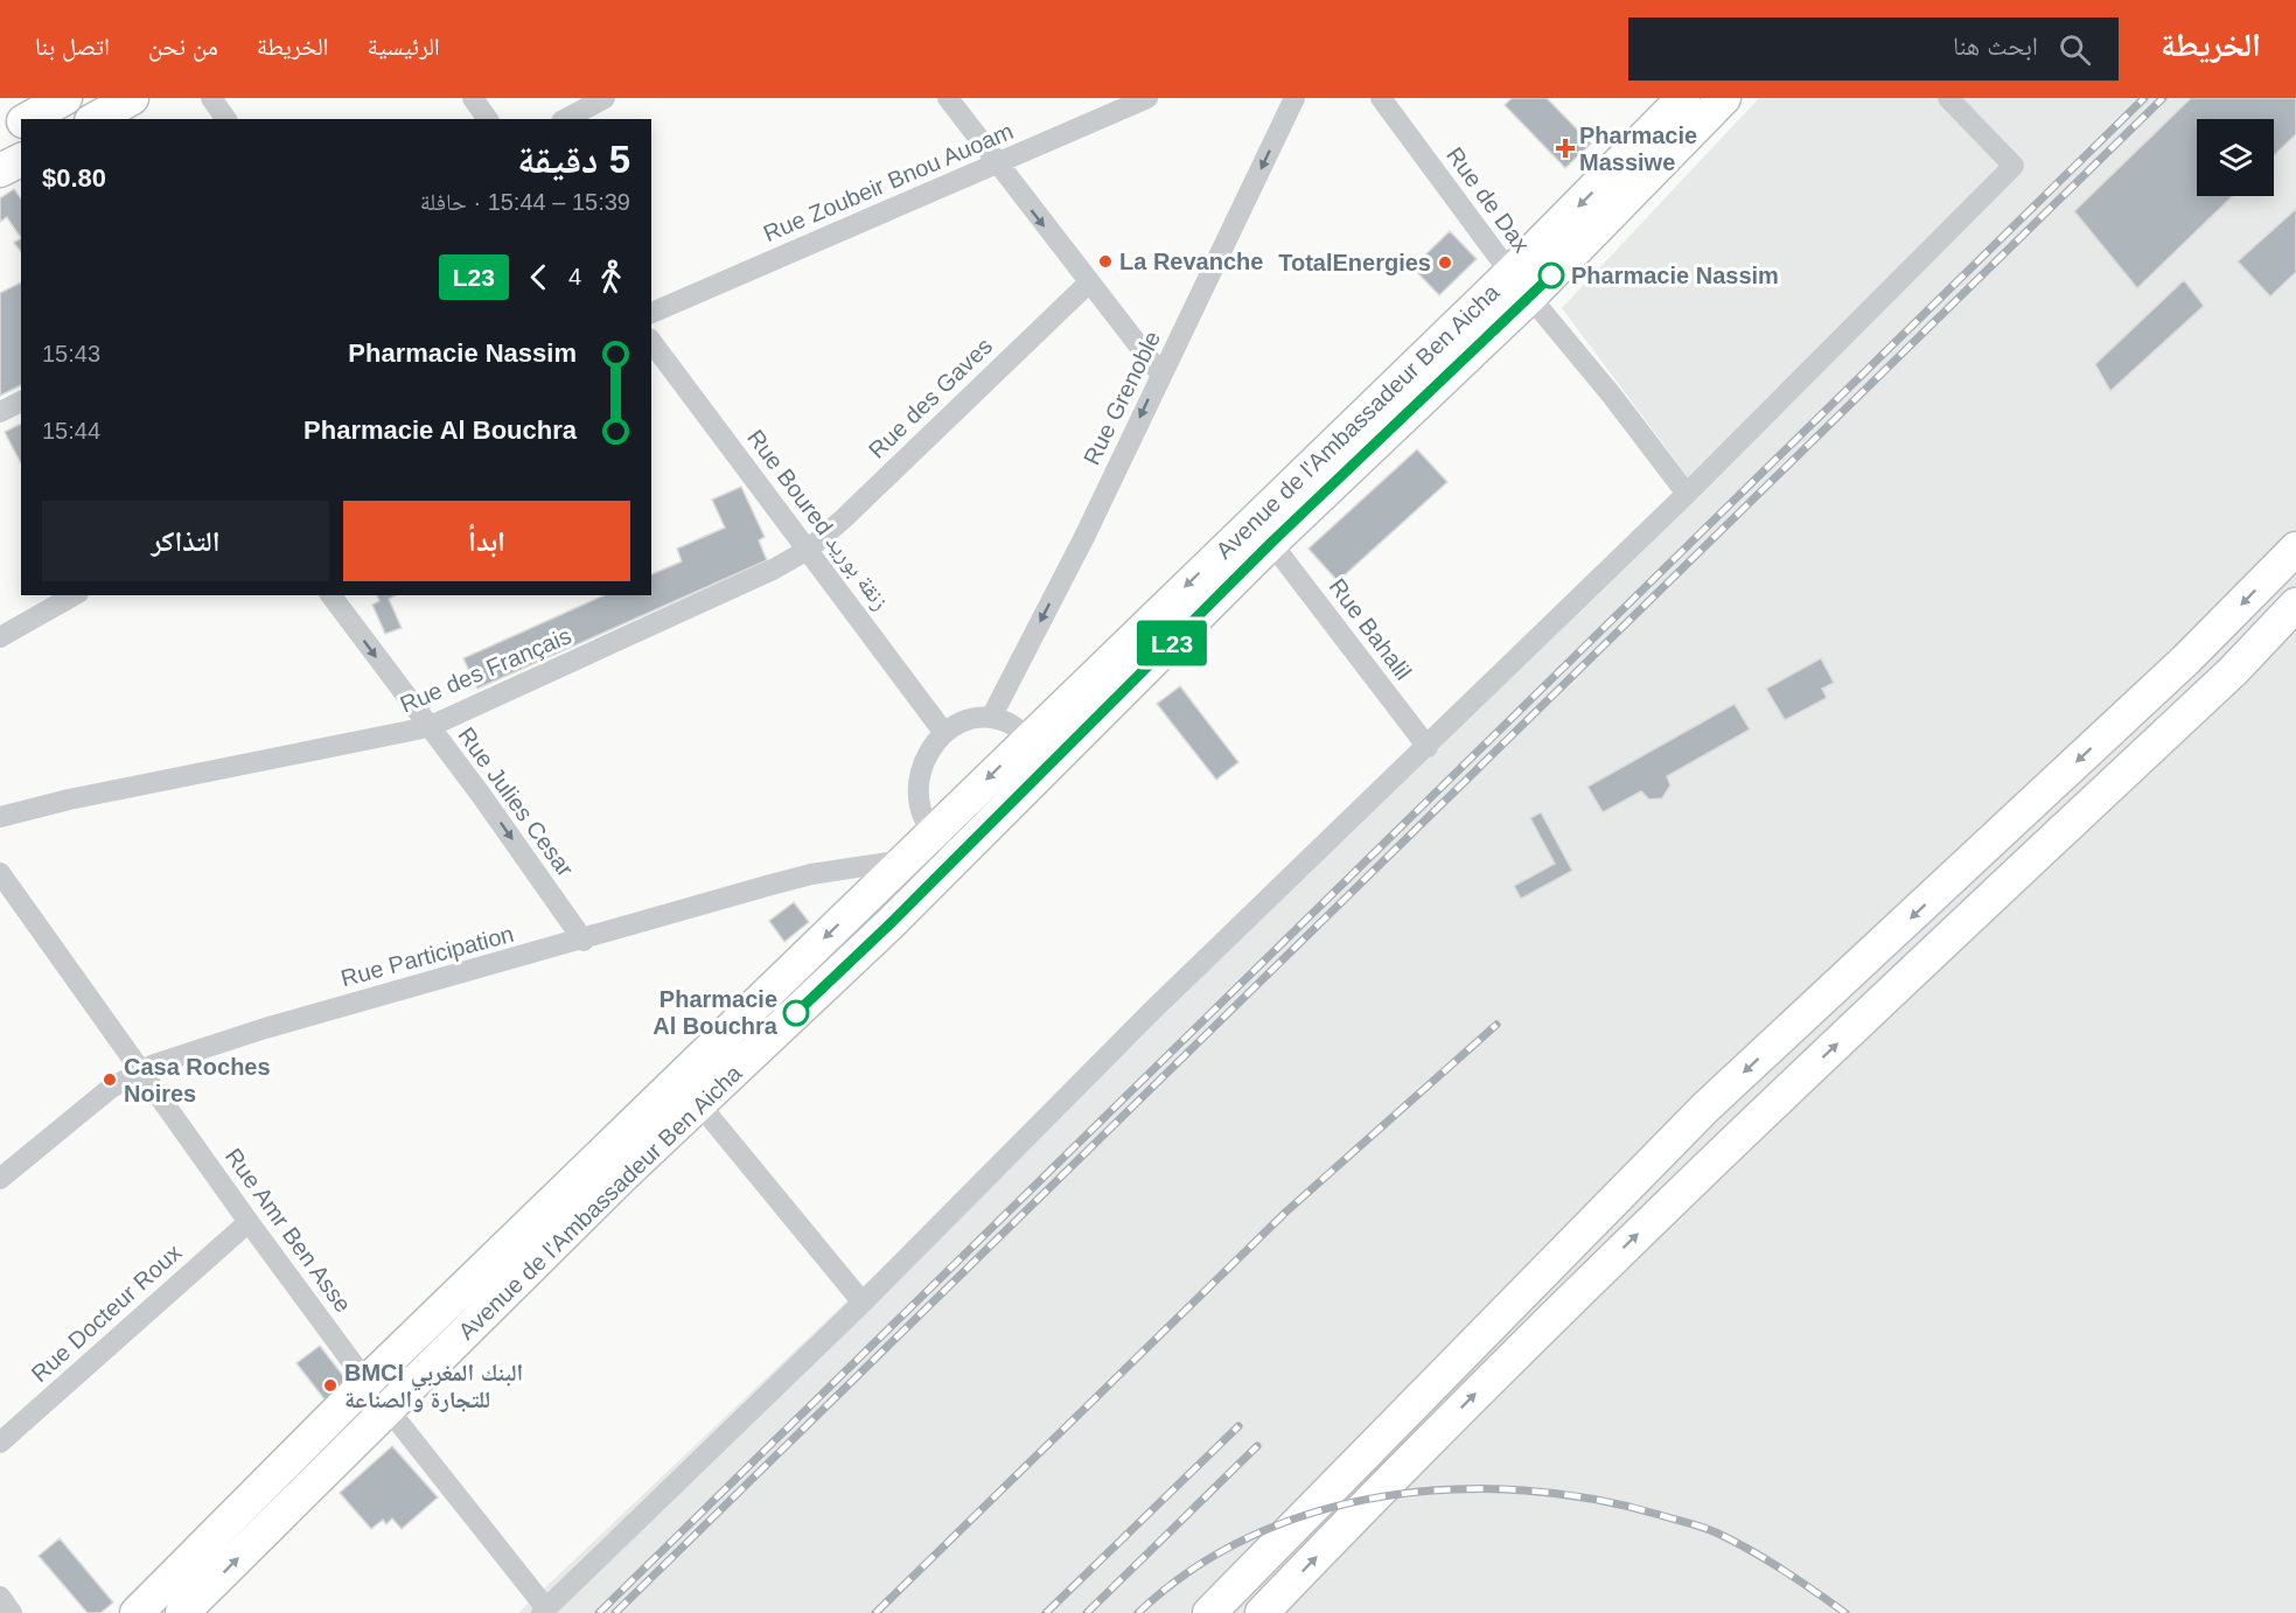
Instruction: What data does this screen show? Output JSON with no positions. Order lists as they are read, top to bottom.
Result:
{
  "streets": {
    "main road": ["Avenue de l'Ambassadeur Ben Aicha"],
    "street": [
      "Rue Zoubeir Bnou Auoam",
      "Rue de Dax",
      "Rue des Gaves",
      "Rue Grenoble",
      "Rue Boured زنقة بوريد",
      "Rue Bahalil",
      "Rue des Français",
      "Rue Julies Cesar",
      "Rue Participation",
      "Rue Amr Ben Asse",
      "Rue Docteur Roux"
    ]
  },
  "crossings": [
    ["Rue de Dax", "Avenue de l'Ambassadeur Ben Aicha"],
    ["Rue des Gaves", "Rue Boured زنقة بوريد"],
    ["Rue des Gaves", "Rue des Français"],
    ["Avenue de l'Ambassadeur Ben Aicha", "Rue Bahalil"],
    ["Avenue de l'Ambassadeur Ben Aicha", "Rue Participation"],
    ["Avenue de l'Ambassadeur Ben Aicha", "Rue Amr Ben Asse"],
    ["Rue Boured زنقة بوريد", "Rue des Français"],
    ["Rue des Français", "Rue Julies Cesar"],
    ["Rue Julies Cesar", "Rue Participation"],
    ["Rue Participation", "Rue Amr Ben Asse"],
    ["Rue Amr Ben Asse", "Rue Docteur Roux"]
  ],
  "one_way": ["Rue Grenoble", "Rue Julies Cesar"],
  "places": {
    "health": ["Pharmacie Massiwe"],
    "other": [
      "La Revanche",
      "TotalEnergies",
      "Pharmacie Nassim",
      "Pharmacie Al Bouchra",
      "Casa Roches Noires",
      "BMCI البنك المغربي للتجارة والصناعة"
    ]
  },
  "lines": ["bus line L23"],
  "page": {
    "header": "الخريطة",
    "search": "ابحث هنا",
    "nav": [
      "الرئيسية",
      "الخريطة",
      "من نحن",
      "اتصل بنا"
    ],
    "on_map": "L23",
    "heading": ["5 دقيقة", "15:39 – 15:44 · حافلة", "$0.80"],
    "legs": ["4", "L23"],
    "list": [
      {
        "name": "Pharmacie Nassim",
        "value": "15:43"
      },
      {
        "name": "Pharmacie Al Bouchra",
        "value": "15:44"
      }
    ],
    "buttons": ["ابدأ", "التذاكر"]
  }
}
